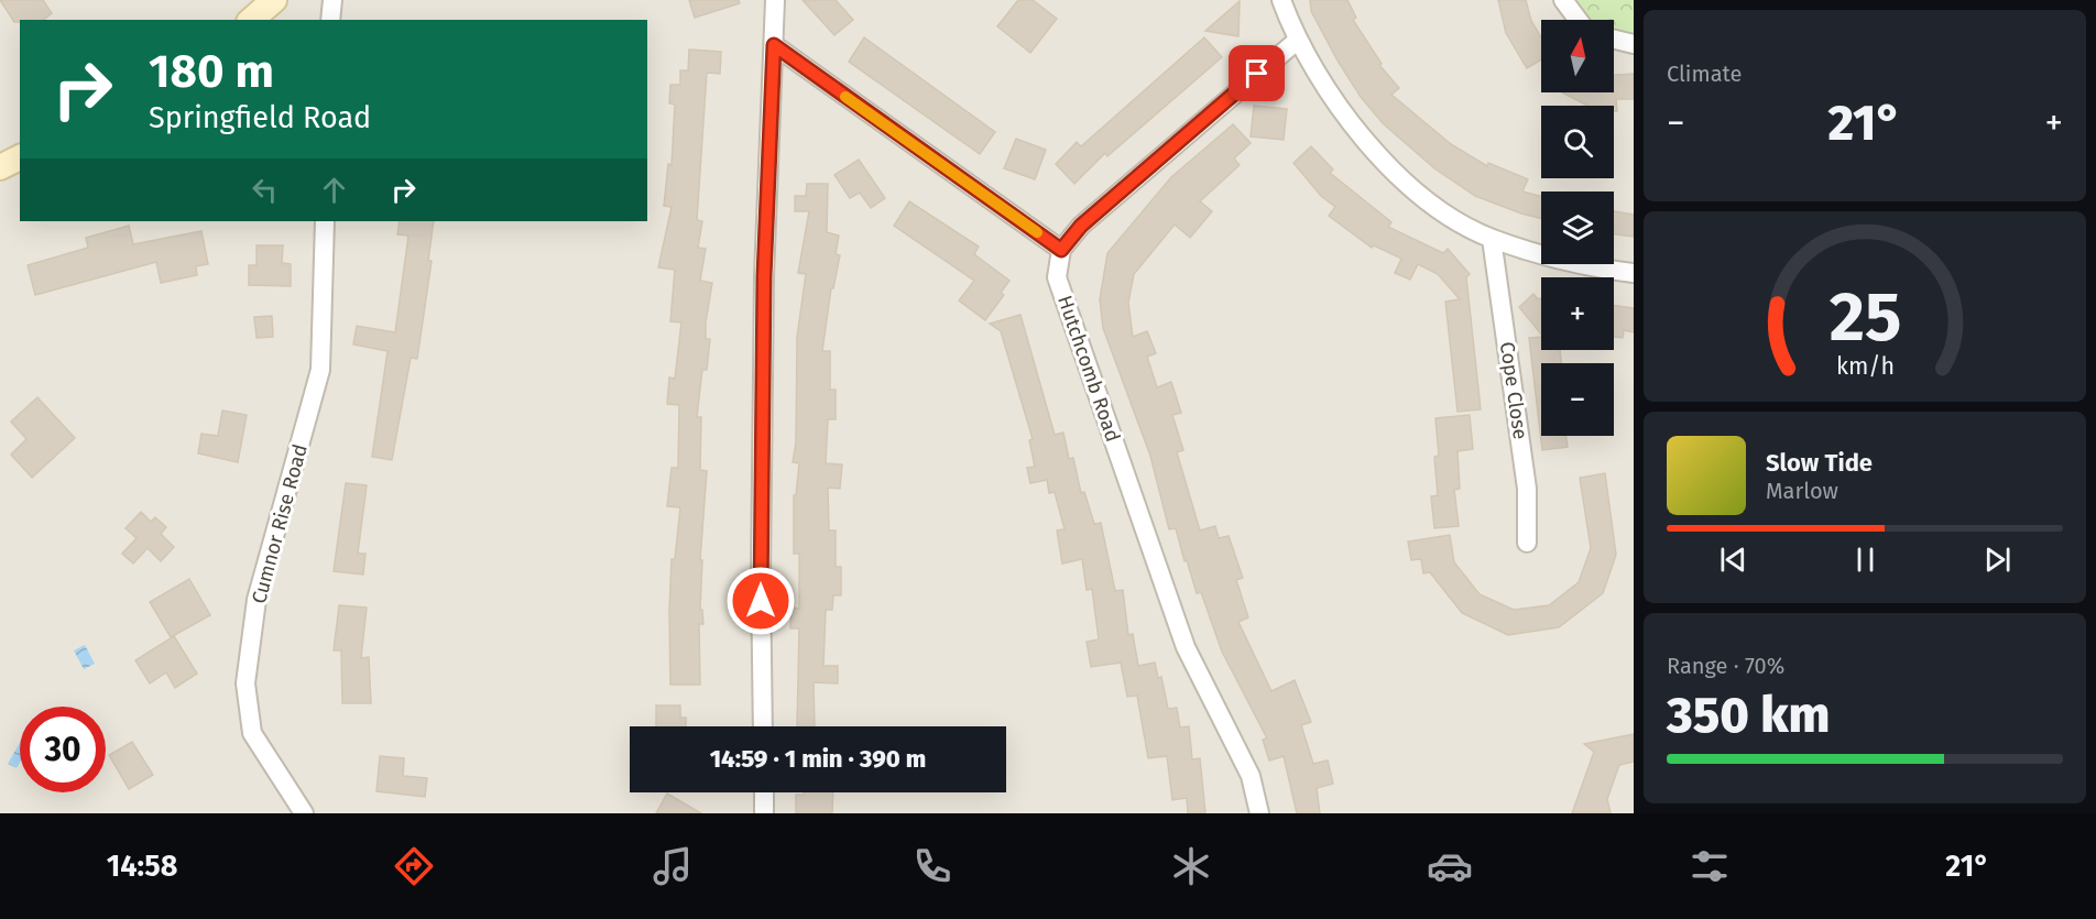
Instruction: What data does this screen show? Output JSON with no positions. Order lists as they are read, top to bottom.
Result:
{
  "streets": {
    "street": ["Hutchcomb Road", "Cope Close", "Cumnor Rise Road"]
  },
  "north": "top",
  "page": {
    "tile": [
      "Climate",
      ["Range · 70%", "350 km"]
    ],
    "map_buttons": ["+", "−"],
    "turn": ["180 m", "Springfield Road"],
    "heat": ["−", "21°", "+"],
    "song": ["Slow Tide", "Marlow"],
    "limit": "30",
    "trip": "14:59 · 1 min · 390 m",
    "tabs": ["14:58", "21°"],
    "gauge": ["25", "km/h"]
  }
}
